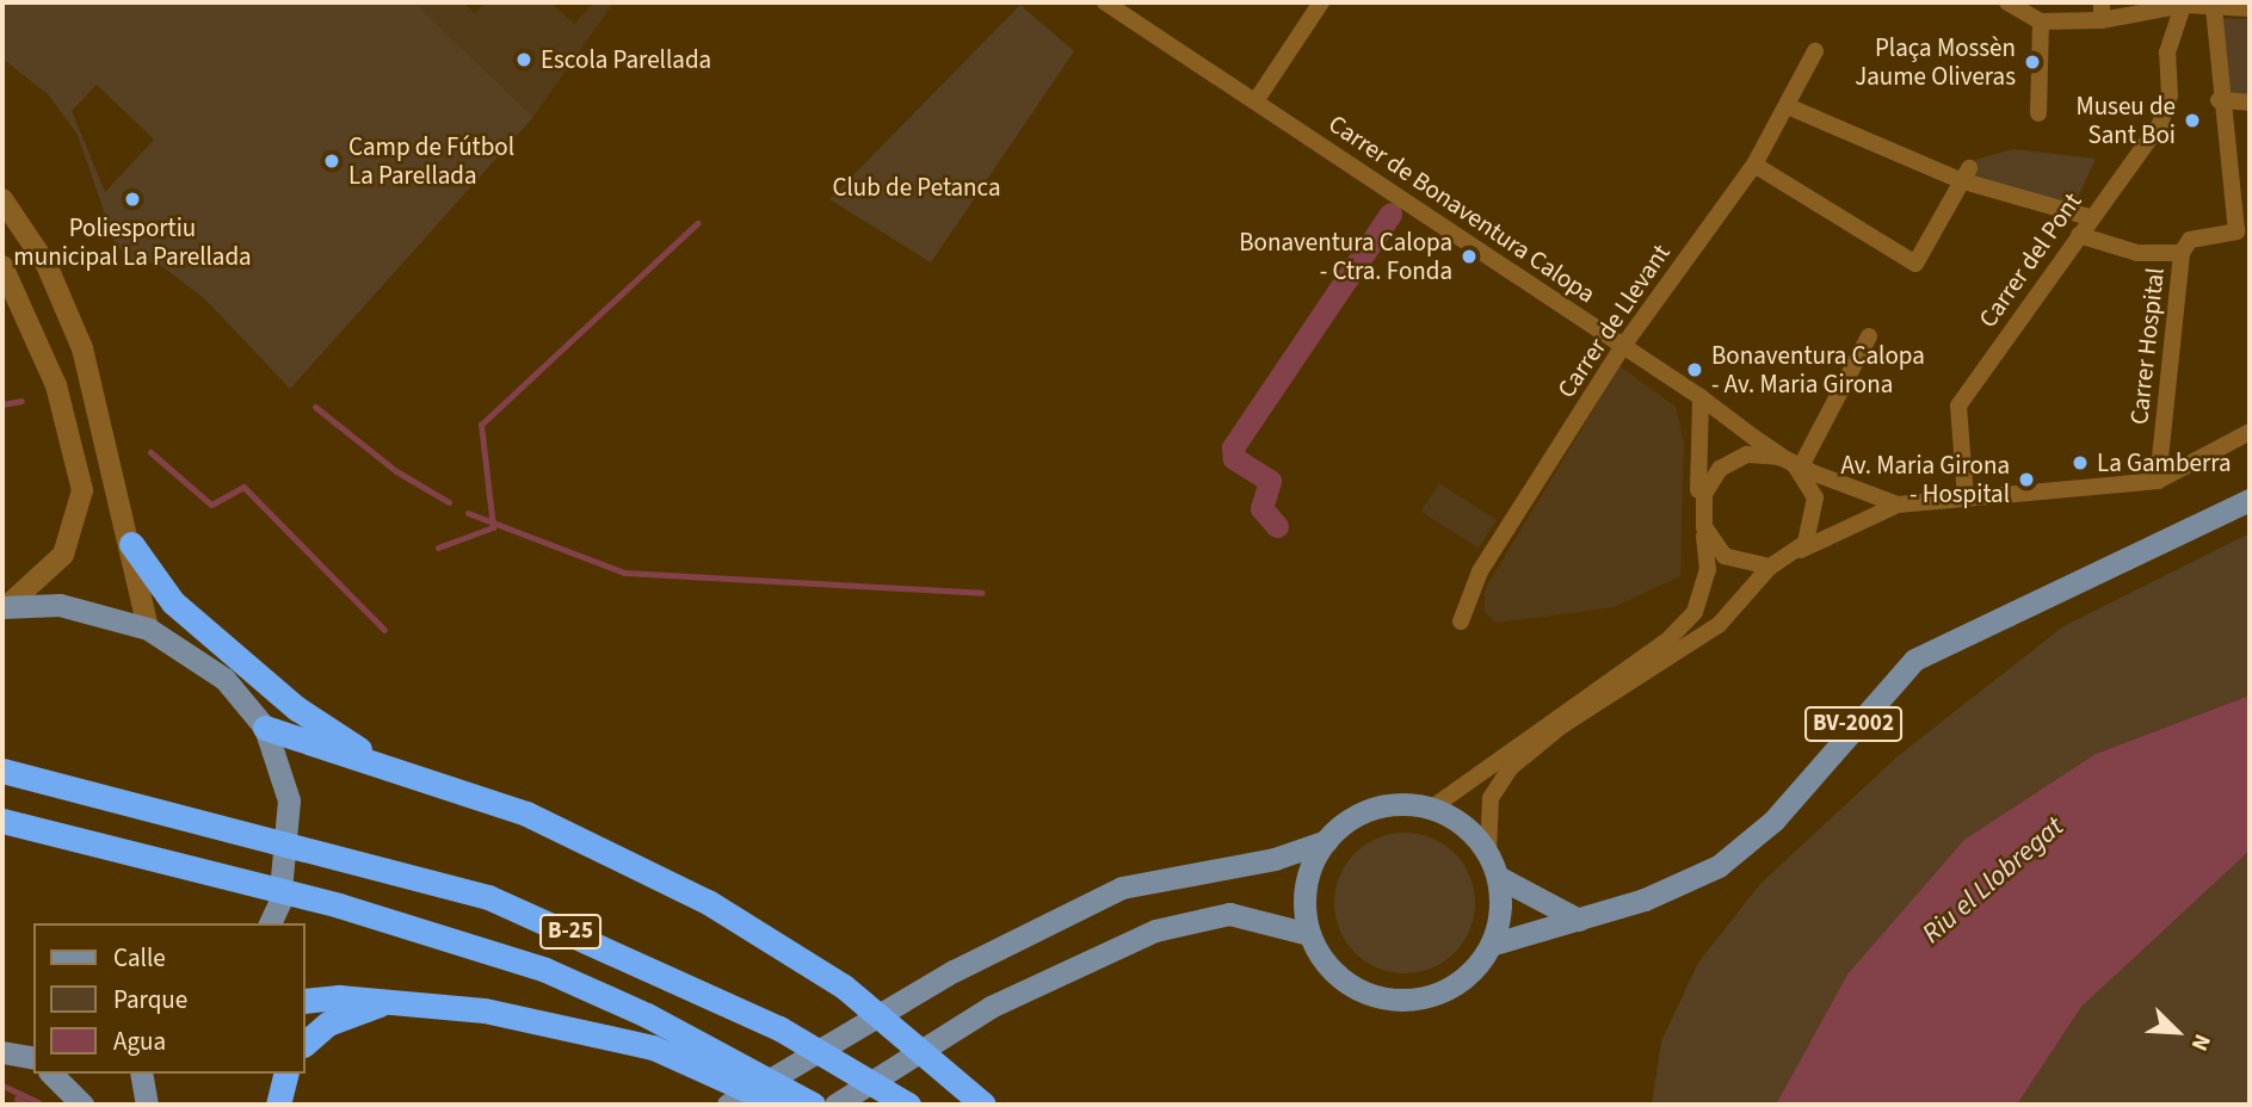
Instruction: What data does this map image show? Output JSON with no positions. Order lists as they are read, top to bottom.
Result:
{
  "streets": {
    "highway": ["B-25"],
    "main road": ["BV-2002"],
    "street": [
      "Carrer de Bonaventura Calopa",
      "Carrer del Pont",
      "Carrer de Llevant",
      "Carrer Hospital"
    ]
  },
  "crossings": [
    ["Carrer de Bonaventura Calopa", "Carrer de Llevant"]
  ],
  "water": ["Riu el Llobregat"],
  "parks": ["Club de Petanca"],
  "places": [
    "Escola Parellada",
    "Plaça Mossèn Jaume Oliveras",
    "Museu de Sant Boi",
    "Camp de Fútbol La Parellada",
    "Poliesportiu municipal La Parellada",
    "Bonaventura Calopa - Ctra. Fonda",
    "Bonaventura Calopa - Av. Maria Girona",
    "La Gamberra",
    "Av. Maria Girona - Hospital"
  ],
  "legend": ["Calle", "Parque", "Agua"],
  "north": "bottom right"
}
